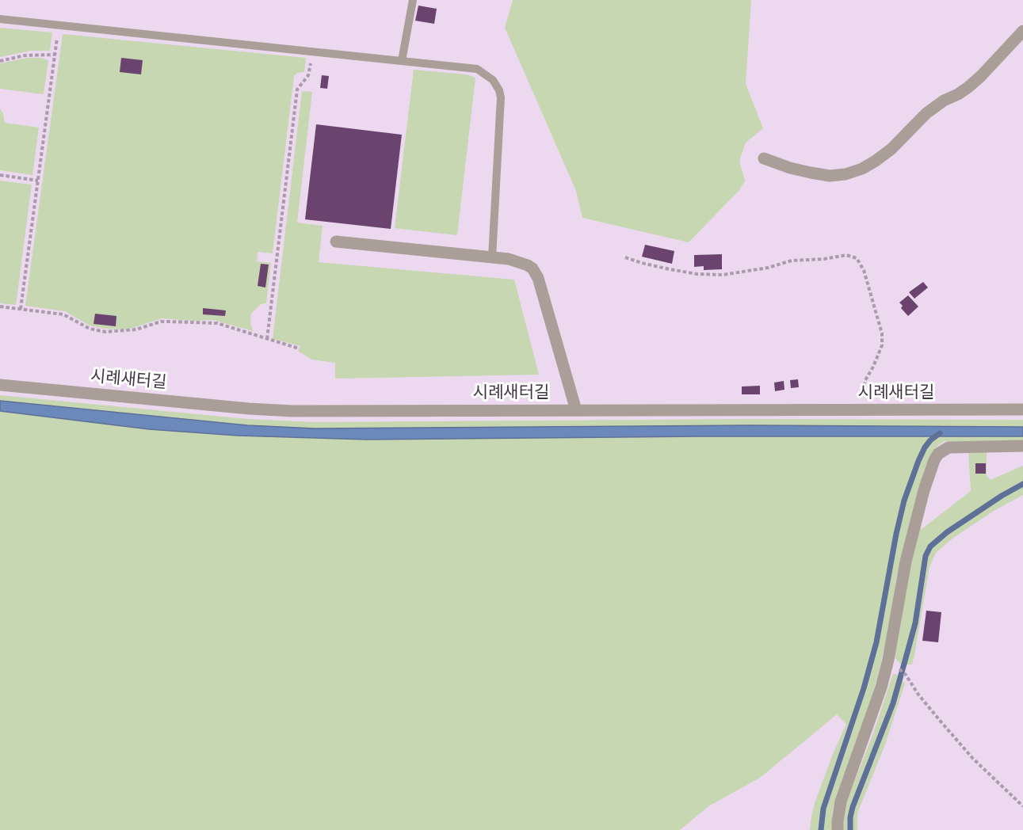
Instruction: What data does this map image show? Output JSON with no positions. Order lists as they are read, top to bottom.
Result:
{
  "streets": {
    "street": ["시례새터길"]
  }
}
